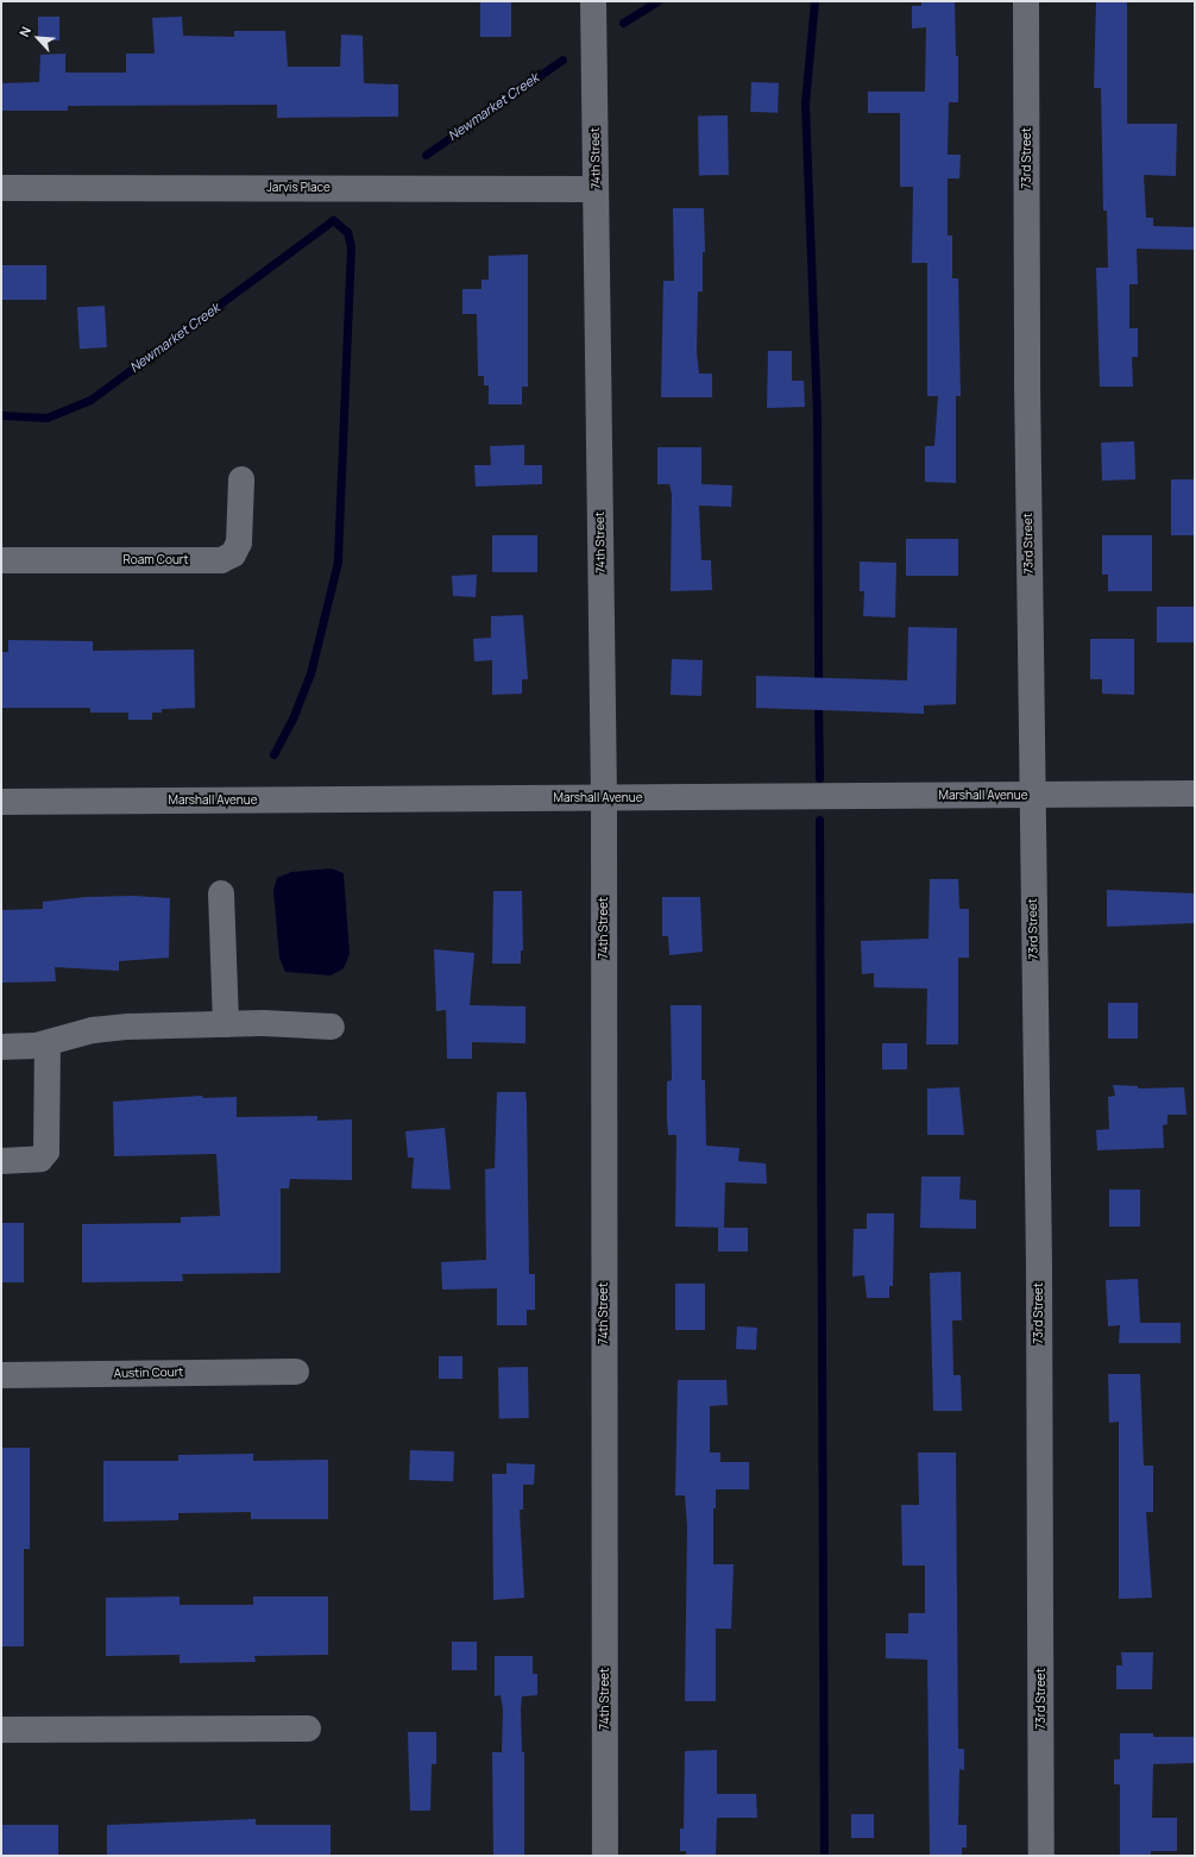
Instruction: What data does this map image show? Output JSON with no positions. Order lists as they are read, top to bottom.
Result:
{
  "streets": {
    "street": [
      "74th Street",
      "73rd Street",
      "Jarvis Place",
      "Roam Court",
      "Marshall Avenue",
      "Austin Court"
    ]
  },
  "crossings": [
    ["74th Street", "Jarvis Place"],
    ["74th Street", "Marshall Avenue"],
    ["73rd Street", "Marshall Avenue"]
  ],
  "water": ["Newmarket Creek"],
  "north": "top left"
}
